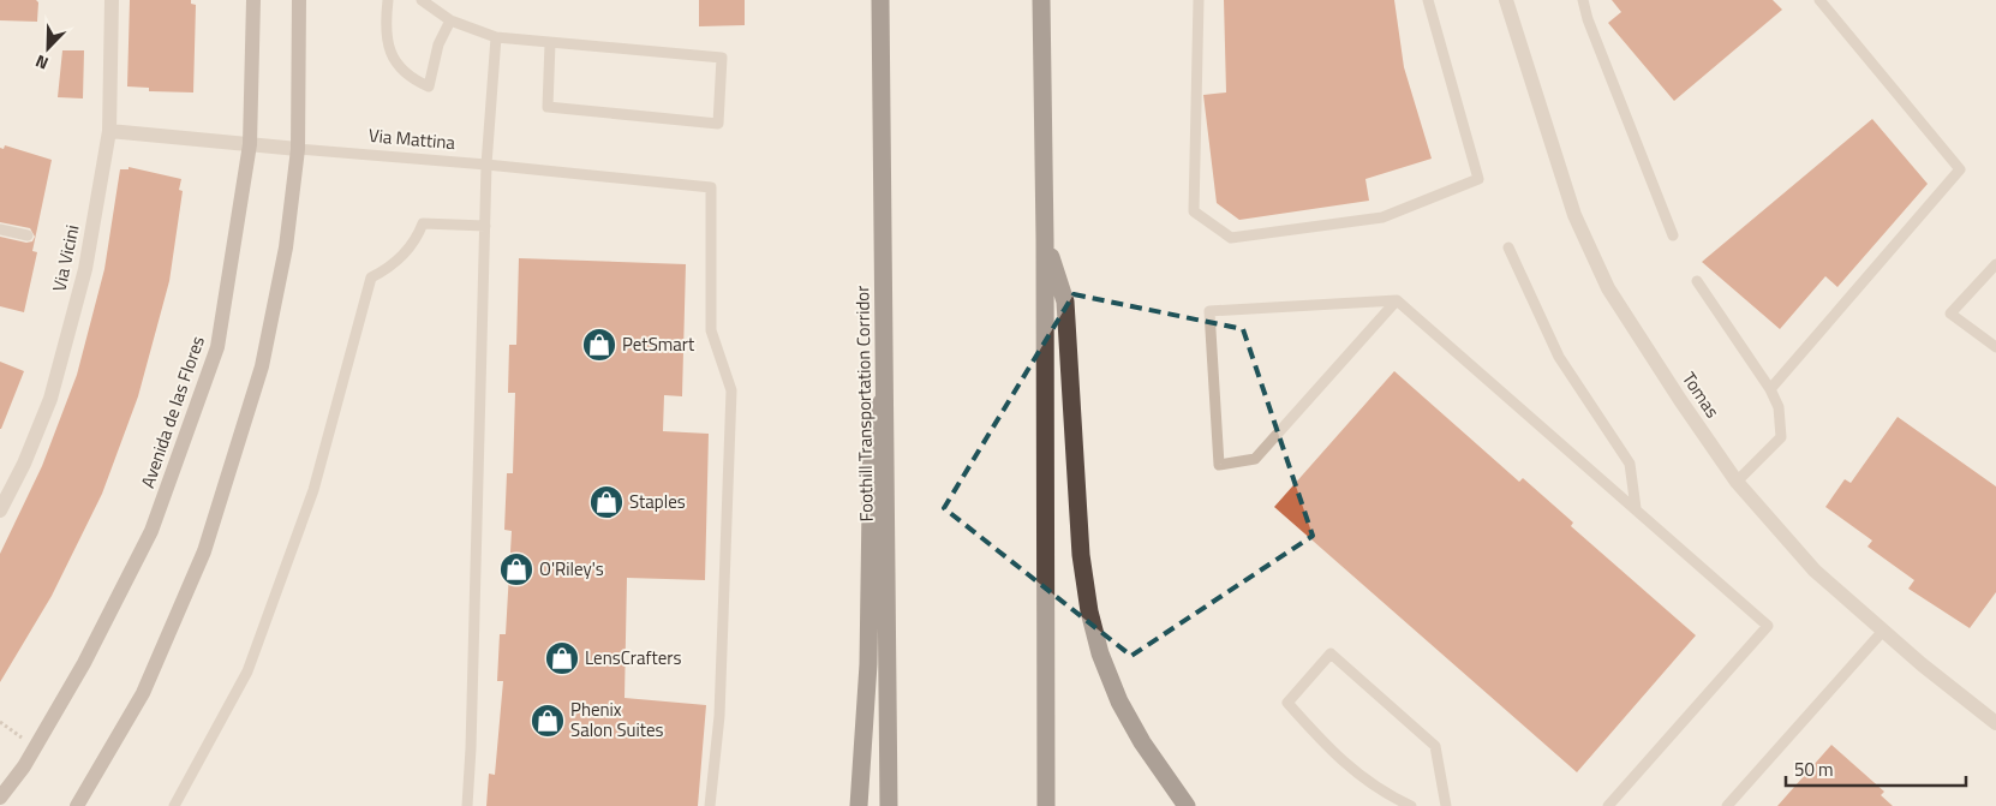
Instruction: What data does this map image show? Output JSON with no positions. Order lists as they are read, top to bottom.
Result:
{
  "streets": {
    "highway": ["Foothill Transportation Corridor"],
    "main road": ["Avenida de las Flores"],
    "street": ["Via Mattina", "Via Vicini", "Tomas"]
  },
  "crossings": [
    ["Via Mattina", "Via Vicini"],
    ["Via Mattina", "Avenida de las Flores"]
  ],
  "places": {
    "shop": [
      "PetSmart",
      "Staples",
      "O'Riley's",
      "LensCrafters",
      "Phenix Salon Suites"
    ]
  },
  "scale_bar": "50 m",
  "north": "bottom left"
}
